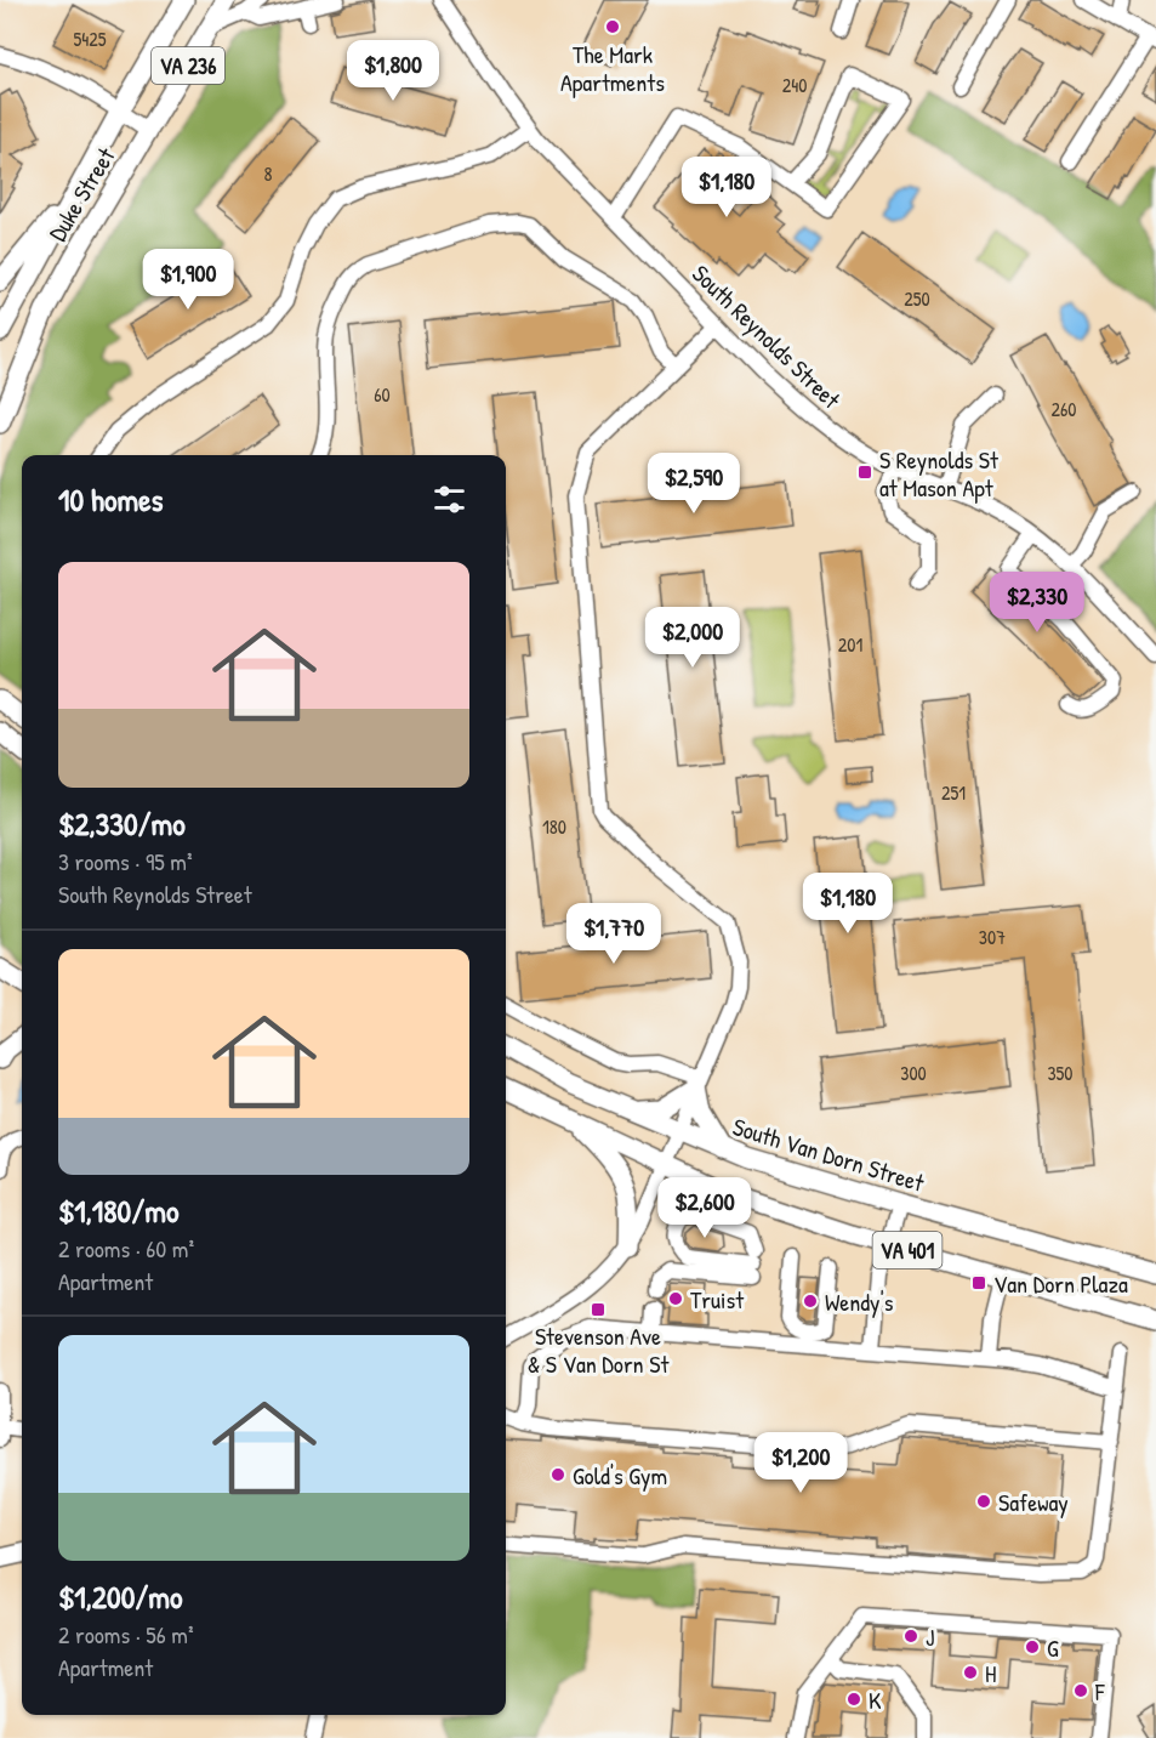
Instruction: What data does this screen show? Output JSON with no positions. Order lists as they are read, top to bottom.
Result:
{
  "streets": {
    "main road": [
      "VA 236",
      "Duke Street",
      "South Van Dorn Street",
      "VA 401"
    ],
    "street": ["South Reynolds Street"]
  },
  "places": {
    "other": [
      "The Mark Apartments",
      "Truist",
      "Wendy's",
      "Gold's Gym",
      "Safeway",
      "J",
      "G",
      "H",
      "F",
      "K"
    ],
    "transit": ["S Reynolds St at Mason Apt", "Van Dorn Plaza", "Stevenson Ave & S Van Dorn St"]
  },
  "house_numbers": [
    "5425",
    "240",
    "8",
    "250",
    "60",
    "260",
    "201",
    "251",
    "180",
    "307",
    "300",
    "350"
  ],
  "page": {
    "price": [
      "$1,800",
      "$1,180",
      "$1,900",
      "$2,590",
      "$2,330",
      "$2,000",
      "$1,180",
      "$1,770",
      "$2,600",
      "$1,200"
    ],
    "heading": "10 homes",
    "list": [
      {
        "name": "$2,330/mo",
        "note": "3 rooms · 95 m² · South Reynolds Street"
      },
      {
        "name": "$1,180/mo",
        "note": "2 rooms · 60 m² · Apartment"
      },
      {
        "name": "$1,200/mo",
        "note": "2 rooms · 56 m² · Apartment"
      }
    ]
  }
}
